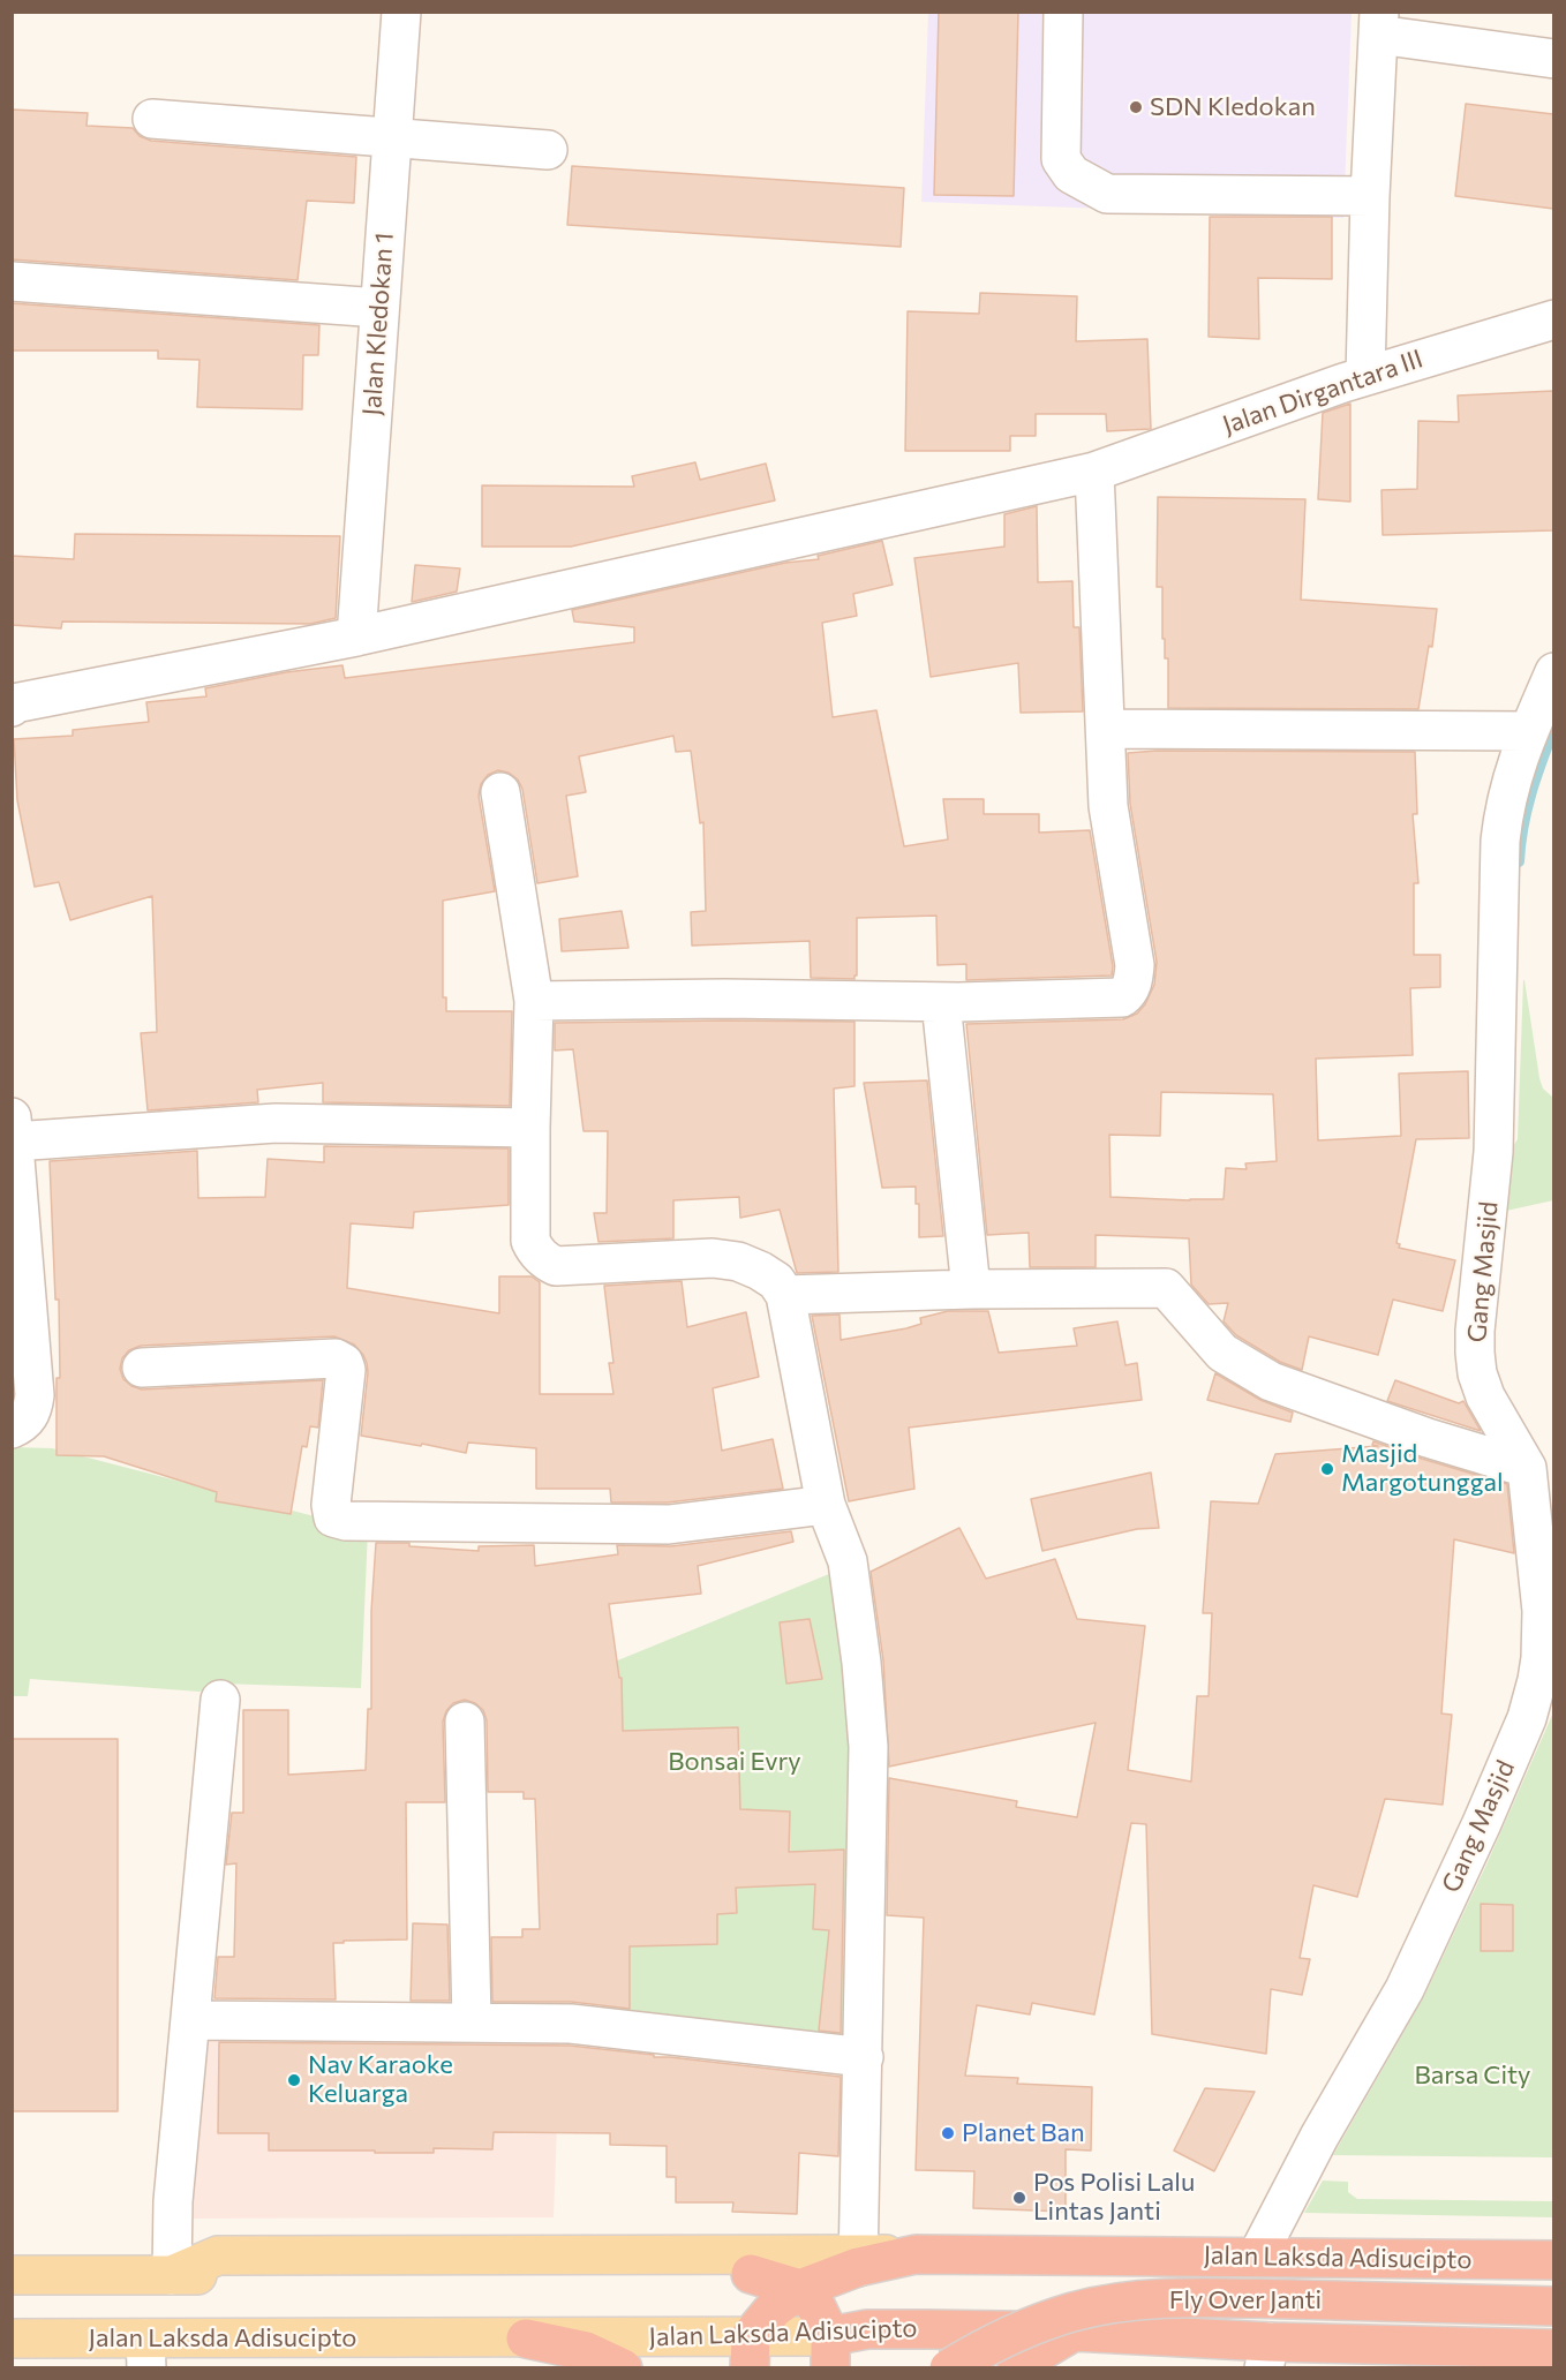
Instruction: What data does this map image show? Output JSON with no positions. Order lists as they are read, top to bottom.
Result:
{
  "streets": {
    "highway": ["Jalan Laksda Adisucipto", "Fly Over Janti"],
    "street": ["Jalan Kledokan 1", "Jalan Dirgantara III", "Gang Masjid"]
  },
  "crossings": [
    ["Jalan Kledokan 1", "Jalan Dirgantara III"],
    ["Gang Masjid", "Jalan Laksda Adisucipto"]
  ],
  "parks": ["Bonsai Evry", "Barsa City"],
  "places": [
    "SDN Kledokan",
    "Masjid Margotunggal",
    "Nav Karaoke Keluarga",
    "Planet Ban",
    "Pos Polisi Lalu Lintas Janti"
  ]
}
